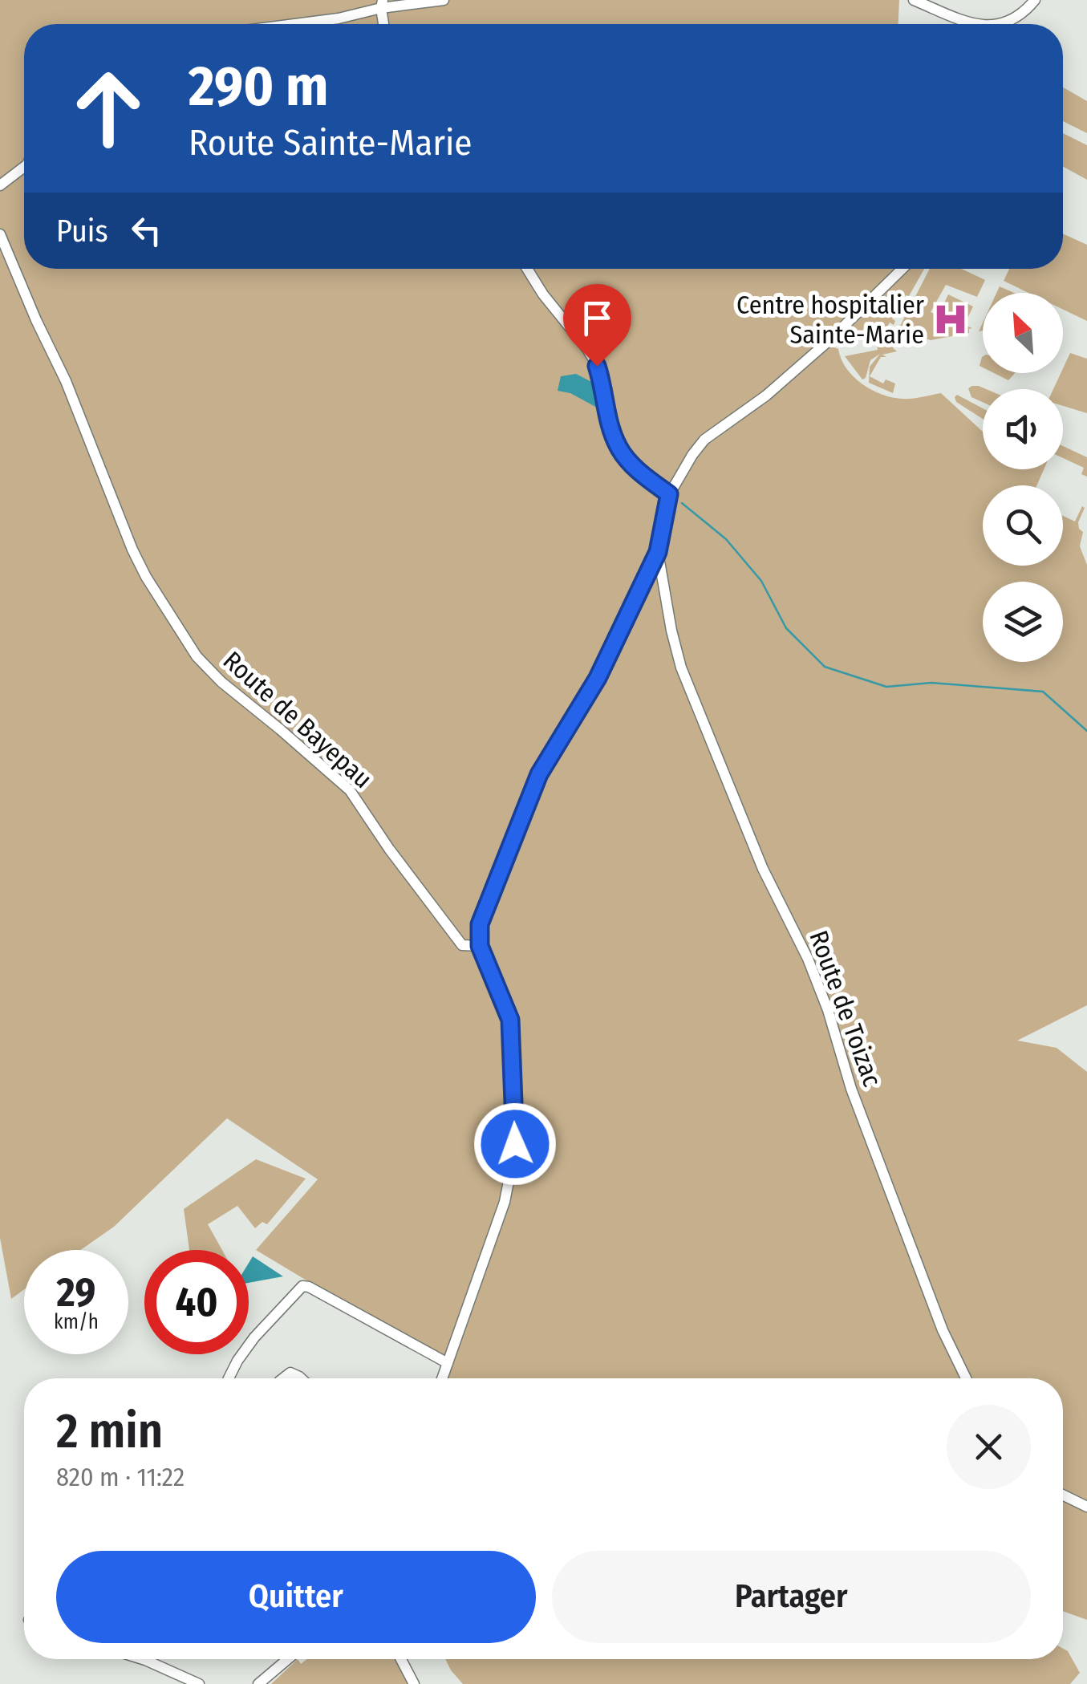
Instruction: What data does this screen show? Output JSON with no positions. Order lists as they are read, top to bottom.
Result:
{
  "streets": {
    "street": ["Route de Bayepau", "Route de Toizac"]
  },
  "places": {
    "hospital": ["Centre hospitalier Sainte-Marie"]
  },
  "north": "top left",
  "page": {
    "turn": ["290 m", "Route Sainte-Marie"],
    "then": "Puis",
    "speed": "29 km/h",
    "limit": "40",
    "heading": ["2 min", "820 m · 11:22"],
    "buttons": ["Quitter", "Partager"]
  }
}
